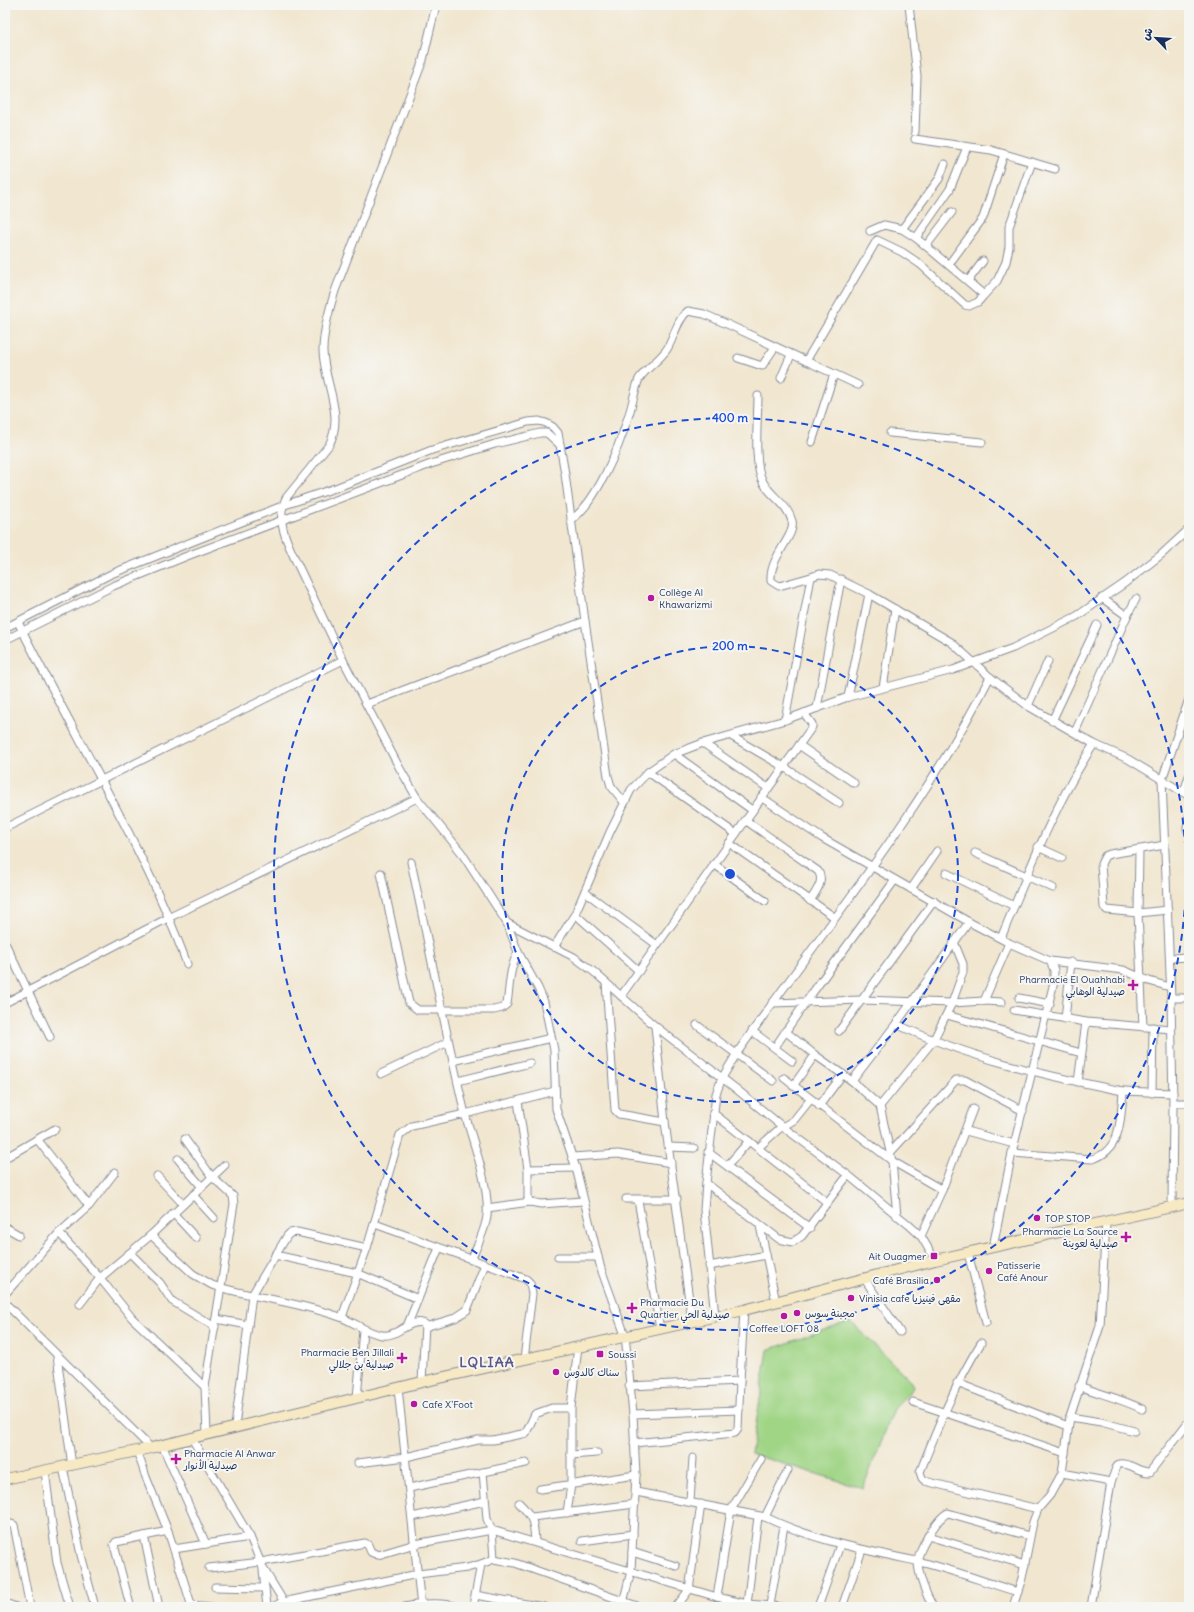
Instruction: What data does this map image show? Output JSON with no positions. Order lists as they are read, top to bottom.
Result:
{
  "districts": ["LQLIAA"],
  "places": {
    "other": [
      "Collège Al Khawarizmi",
      "TOP STOP",
      "Patisserie Café Anour",
      "Café Brasilia",
      "Vinisia cafe مقهى فينيزيا",
      "مجبنة سوس",
      "Coffee LOFT 08",
      "سناك كالدوس",
      "Cafe X'Foot"
    ],
    "health": [
      "Pharmacie El Ouahhabi صيدلية الوهابي",
      "Pharmacie La Source صيدلية لعوينة",
      "Pharmacie Du Quartier صيدلية الحي",
      "Pharmacie Ben Jillali صيدلية بن جلالي",
      "Pharmacie Al Anwar صيدلية الأنوار"
    ],
    "transit": ["Ait Ouagmer", "Soussi"]
  },
  "north": "top left",
  "rings": ["400 m", "200 m"]
}
